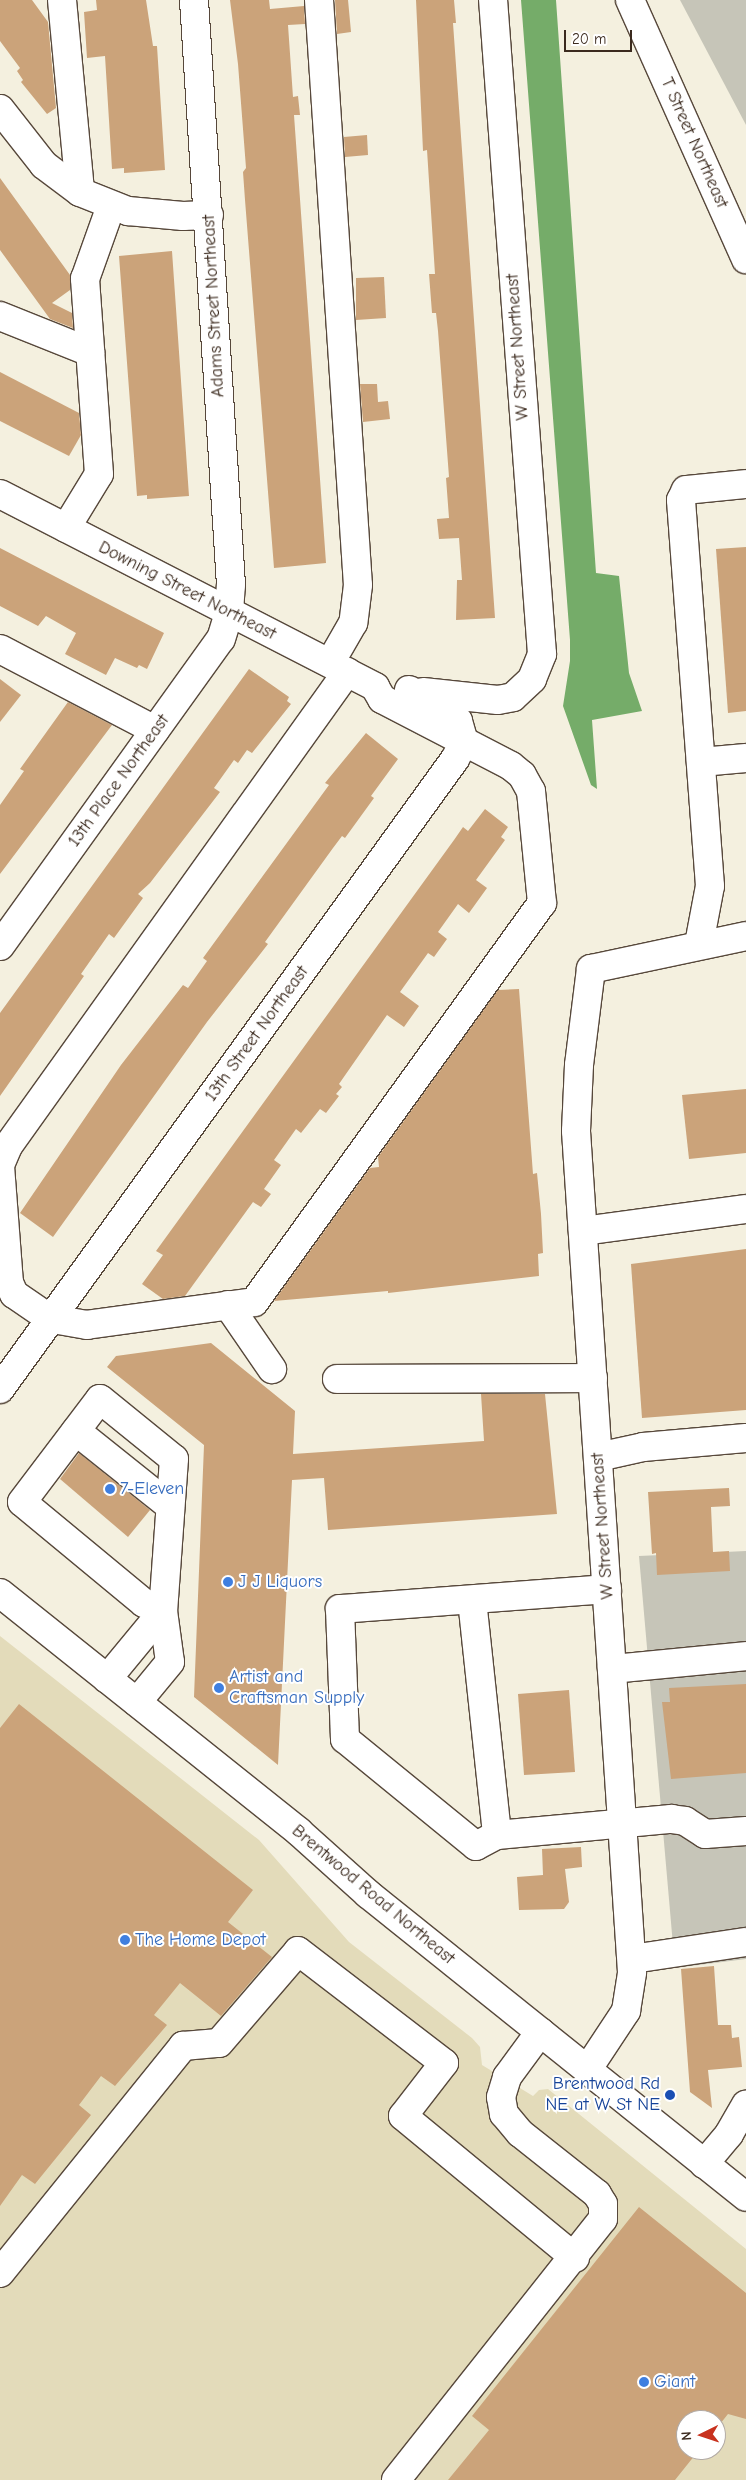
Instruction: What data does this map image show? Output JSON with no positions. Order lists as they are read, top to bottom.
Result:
{
  "streets": {
    "street": [
      "T Street Northeast",
      "Adams Street Northeast",
      "W Street Northeast",
      "Downing Street Northeast",
      "13th Place Northeast",
      "13th Street Northeast",
      "Brentwood Road Northeast"
    ]
  },
  "crossings": [
    ["Adams Street Northeast", "Downing Street Northeast"],
    ["Adams Street Northeast", "13th Place Northeast"],
    ["W Street Northeast", "Downing Street Northeast"],
    ["W Street Northeast", "Brentwood Road Northeast"],
    ["Downing Street Northeast", "13th Place Northeast"],
    ["Downing Street Northeast", "13th Street Northeast"]
  ],
  "places": [
    "7-Eleven",
    "J J Liquors",
    "Artist and Craftsman Supply",
    "The Home Depot",
    "Brentwood Rd NE at W St NE",
    "Giant"
  ],
  "scale_bar": "20 m",
  "north": "left"
}
